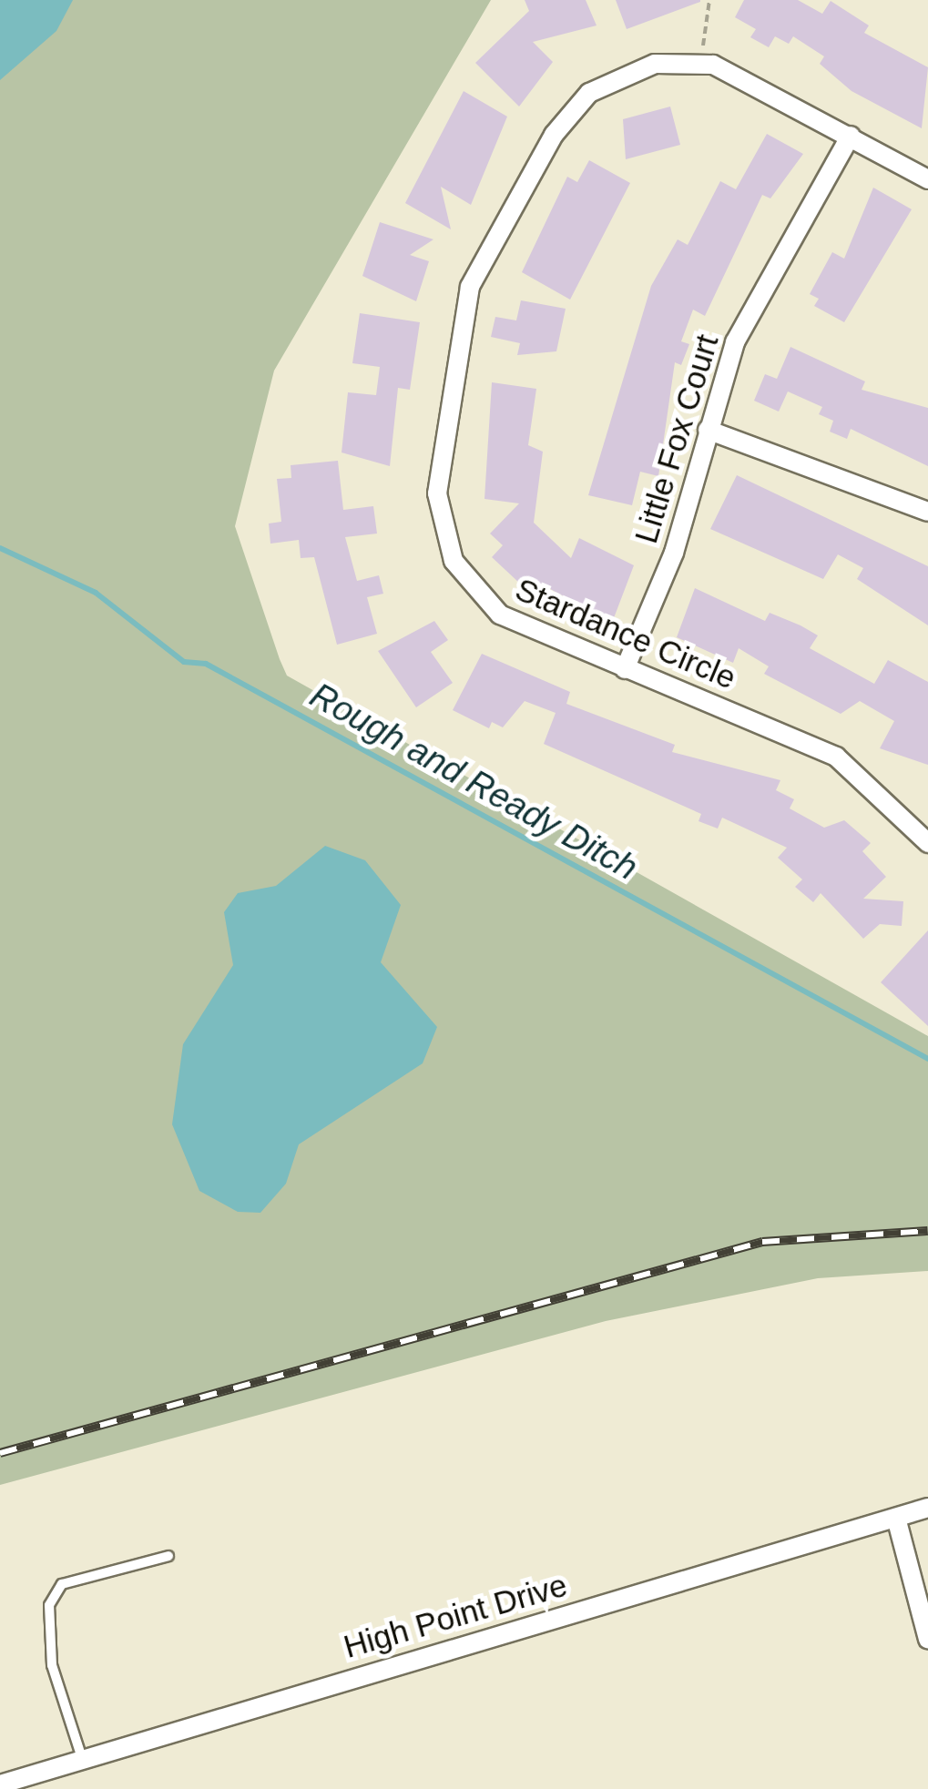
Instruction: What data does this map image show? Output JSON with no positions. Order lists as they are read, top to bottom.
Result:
{
  "streets": {
    "street": ["Little Fox Court", "Stardance Circle", "High Point Drive"]
  },
  "crossings": [
    ["Little Fox Court", "Stardance Circle"]
  ],
  "water": ["Rough and Ready Ditch"]
}
